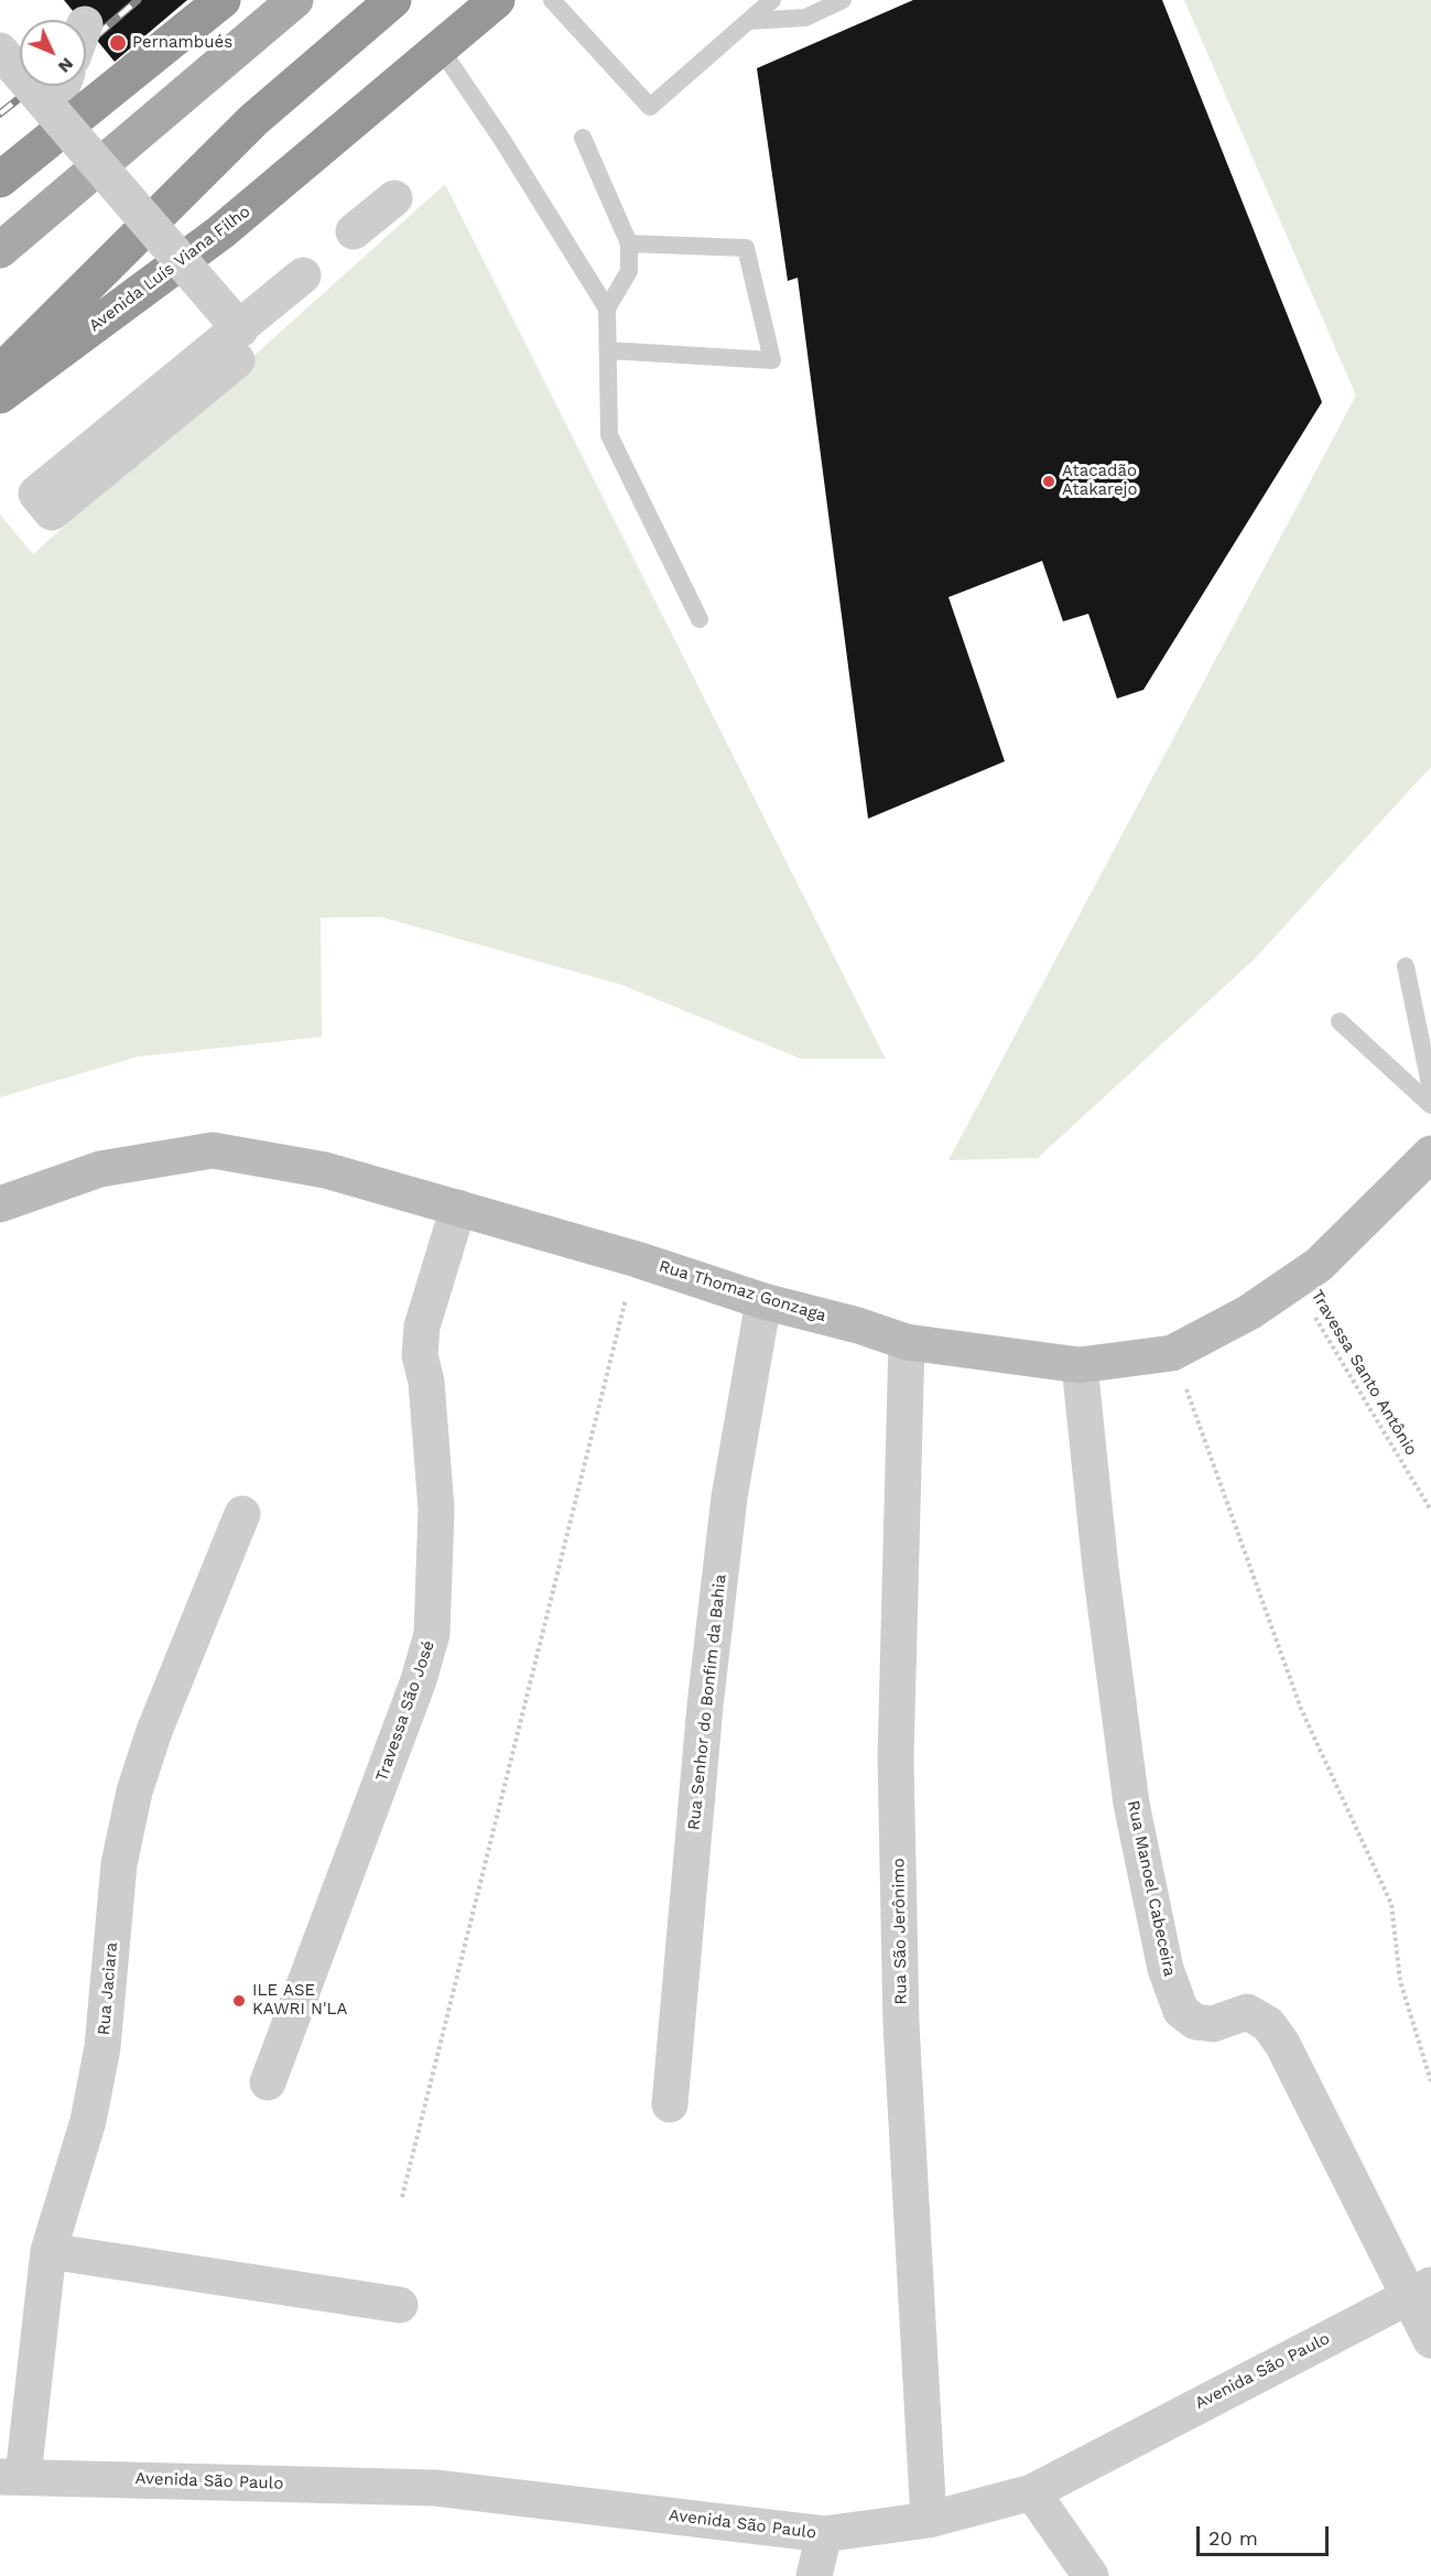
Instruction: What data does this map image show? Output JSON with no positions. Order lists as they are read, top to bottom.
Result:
{
  "streets": {
    "highway": ["Avenida Luís Viana Filho"],
    "main road": ["Rua Thomaz Gonzaga"],
    "street": [
      "Rua Senhor do Bonfim da Bahia",
      "Travessa São José",
      "Rua Manoel Cabeceira",
      "Rua São Jerônimo",
      "Rua Jaciara",
      "Avenida São Paulo"
    ],
    "path": ["Travessa Santo Antônio"]
  },
  "crossings": [
    ["Rua Thomaz Gonzaga", "Travessa Santo Antônio"],
    ["Rua Thomaz Gonzaga", "Rua Senhor do Bonfim da Bahia"],
    ["Rua Thomaz Gonzaga", "Travessa São José"],
    ["Rua Thomaz Gonzaga", "Rua Manoel Cabeceira"],
    ["Rua Thomaz Gonzaga", "Rua São Jerônimo"],
    ["Rua Manoel Cabeceira", "Avenida São Paulo"],
    ["Rua São Jerônimo", "Avenida São Paulo"],
    ["Rua Jaciara", "Avenida São Paulo"]
  ],
  "places": ["Pernambués", "Atacadão Atakarejo", "ILE ASE KAWRI N'LA"],
  "scale_bar": "20 m",
  "north": "bottom right"
}
